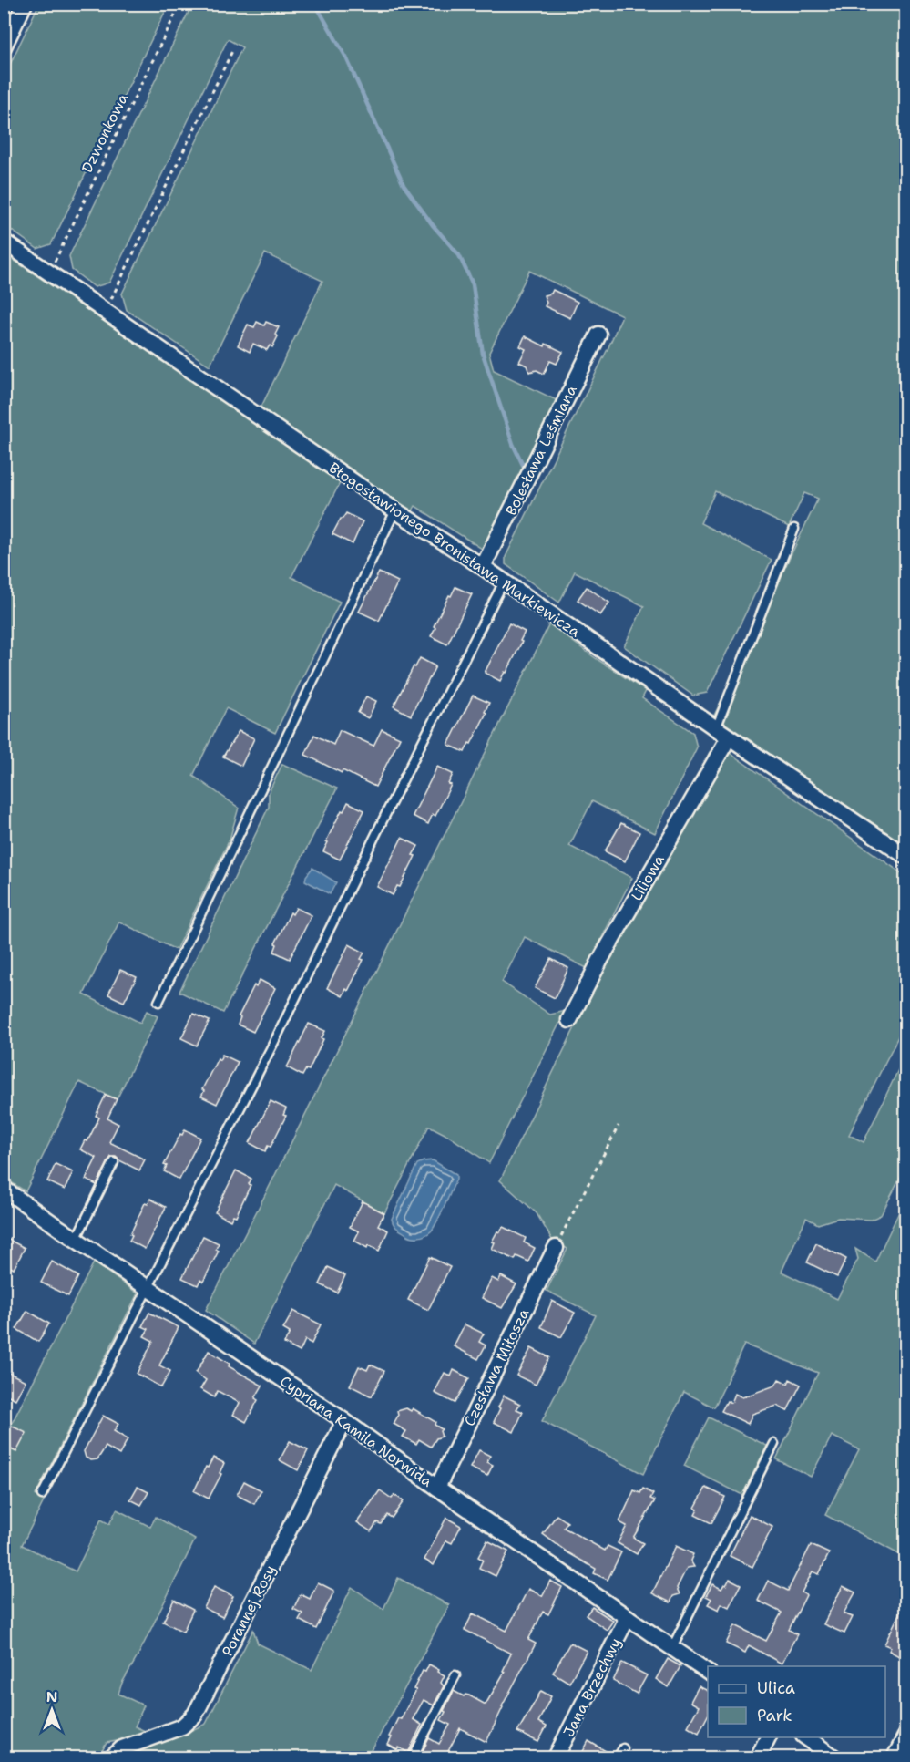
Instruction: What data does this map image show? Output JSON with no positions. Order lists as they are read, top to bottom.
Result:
{
  "streets": {
    "street": [
      "Bolesława Leśmiana",
      "Błogosławionego Bronisława Markiewicza",
      "Liliowa",
      "Czesława Miłosza",
      "Cypriana Kamila Norwida",
      "Porannej Rosy",
      "Jana Brzechwy"
    ],
    "path": ["Dzwonkowa"]
  },
  "crossings": [
    ["Dzwonkowa", "Błogosławionego Bronisława Markiewicza"],
    ["Bolesława Leśmiana", "Błogosławionego Bronisława Markiewicza"],
    ["Błogosławionego Bronisława Markiewicza", "Liliowa"],
    ["Czesława Miłosza", "Cypriana Kamila Norwida"],
    ["Cypriana Kamila Norwida", "Porannej Rosy"],
    ["Cypriana Kamila Norwida", "Jana Brzechwy"]
  ],
  "legend": ["Ulica", "Park"],
  "north": "top"
}
